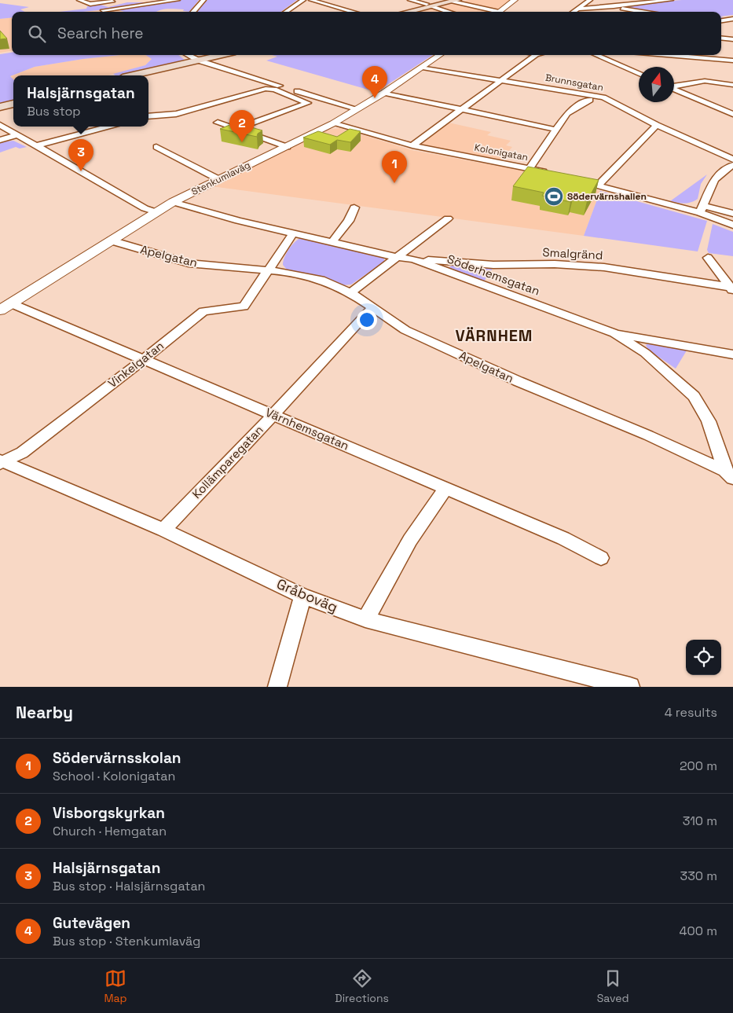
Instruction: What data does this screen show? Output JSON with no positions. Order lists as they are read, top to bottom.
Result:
{
  "streets": {
    "street": [
      "Brunnsgatan",
      "Kolonigatan",
      "Stenkumlaväg",
      "Smalgränd",
      "Apelgatan",
      "Söderhemsgatan",
      "Vinkelgatan",
      "Värnhemsgatan",
      "Kollämparegatan",
      "Gråboväg"
    ]
  },
  "crossings": [
    ["Brunnsgatan", "Stenkumlaväg"],
    ["Kolonigatan", "Stenkumlaväg"],
    ["Stenkumlaväg", "Apelgatan"],
    ["Stenkumlaväg", "Söderhemsgatan"],
    ["Stenkumlaväg", "Värnhemsgatan"],
    ["Smalgränd", "Söderhemsgatan"],
    ["Apelgatan", "Söderhemsgatan"],
    ["Apelgatan", "Vinkelgatan"],
    ["Apelgatan", "Kollämparegatan"],
    ["Söderhemsgatan", "Vinkelgatan"],
    ["Vinkelgatan", "Värnhemsgatan"],
    ["Vinkelgatan", "Gråboväg"],
    ["Värnhemsgatan", "Kollämparegatan"],
    ["Kollämparegatan", "Gråboväg"]
  ],
  "districts": ["VÄRNHEM"],
  "places": {
    "sports": ["Södervärnshallen"]
  },
  "north": "top",
  "page": {
    "search": "Search here",
    "pins": [
      "4",
      "2",
      "3",
      "1"
    ],
    "popup": ["Halsjärnsgatan", "Bus stop"],
    "heading": ["Nearby", "4 results"],
    "list": [
      {
        "mark": "1",
        "name": "Södervärnsskolan",
        "note": "School · Kolonigatan",
        "value": "200 m"
      },
      {
        "mark": "2",
        "name": "Visborgskyrkan",
        "note": "Church · Hemgatan",
        "value": "310 m"
      },
      {
        "mark": "3",
        "name": "Halsjärnsgatan",
        "note": "Bus stop · Halsjärnsgatan",
        "value": "330 m"
      },
      {
        "mark": "4",
        "name": "Gutevägen",
        "note": "Bus stop · Stenkumlaväg",
        "value": "400 m"
      }
    ],
    "nav": ["Map", "Directions", "Saved"]
  }
}
